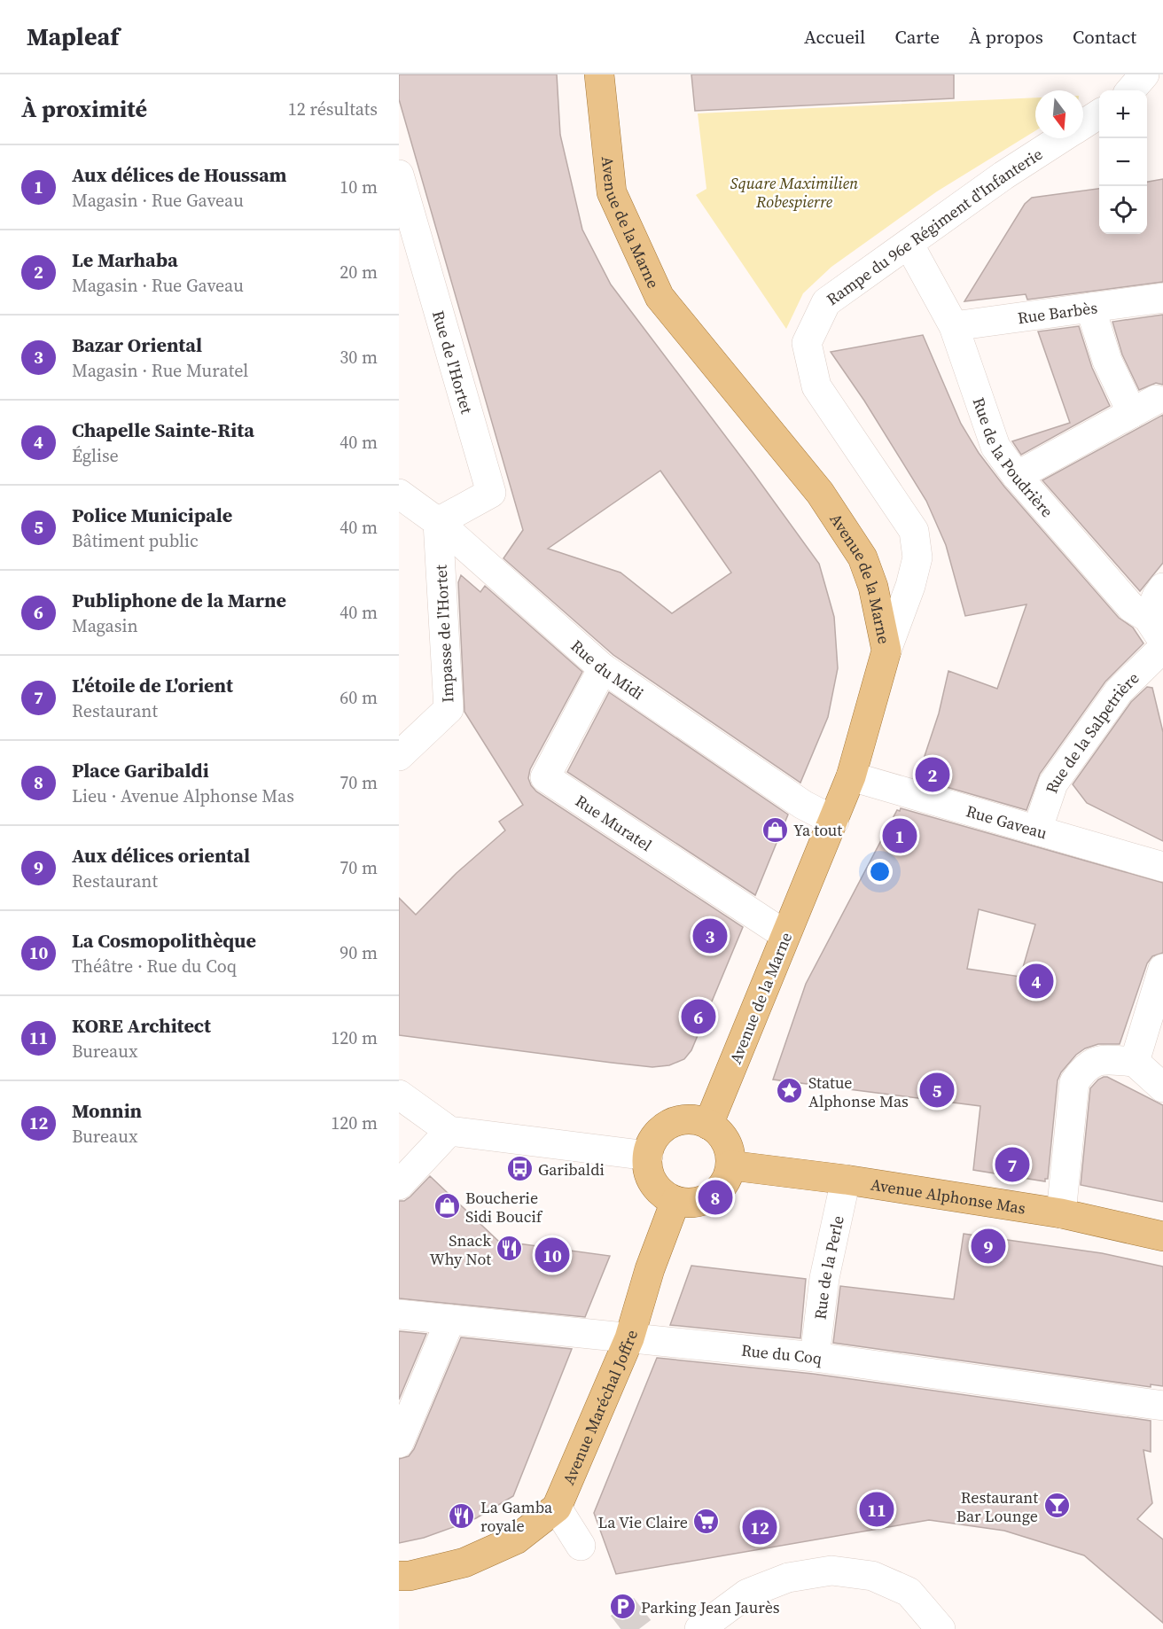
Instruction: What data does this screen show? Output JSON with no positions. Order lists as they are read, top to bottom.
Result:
{
  "streets": {
    "main road": ["Avenue de la Marne", "Avenue Alphonse Mas", "Avenue Maréchal Joffre"],
    "street": [
      "Rampe du 96e Régiment d'Infanterie",
      "Rue Barbès",
      "Rue de l'Hortet",
      "Rue de la Poudrière",
      "Impasse de l'Hortet",
      "Rue du Midi",
      "Rue de la Salpetrière",
      "Rue Gaveau",
      "Rue Muratel",
      "Rue de la Perle",
      "Rue du Coq"
    ]
  },
  "crossings": [
    ["Avenue de la Marne", "Rampe du 96e Régiment d'Infanterie"],
    ["Avenue de la Marne", "Rue du Midi"],
    ["Avenue de la Marne", "Rue Gaveau"],
    ["Avenue de la Marne", "Rue Muratel"],
    ["Avenue de la Marne", "Avenue Alphonse Mas"],
    ["Avenue de la Marne", "Avenue Maréchal Joffre"],
    ["Rampe du 96e Régiment d'Infanterie", "Rue de la Poudrière"],
    ["Rue Barbès", "Rue de la Poudrière"],
    ["Rue de l'Hortet", "Impasse de l'Hortet"],
    ["Rue de l'Hortet", "Rue du Midi"],
    ["Impasse de l'Hortet", "Rue du Midi"],
    ["Rue du Midi", "Rue Muratel"],
    ["Rue de la Salpetrière", "Rue Gaveau"],
    ["Avenue Alphonse Mas", "Rue de la Perle"],
    ["Avenue Alphonse Mas", "Avenue Maréchal Joffre"],
    ["Rue de la Perle", "Rue du Coq"],
    ["Rue du Coq", "Avenue Maréchal Joffre"]
  ],
  "parks": ["Square Maximilien Robespierre"],
  "places": {
    "shop": ["Ya tout", "Boucherie Sidi Boucif"],
    "place": ["Statue Alphonse Mas"],
    "bus stop": ["Garibaldi"],
    "restaurant": ["Snack Why Not", "La Gamba royale"],
    "bar": ["Restaurant Bar Lounge"],
    "supermarket": ["La Vie Claire"],
    "parking": ["Parking Jean Jaurès"]
  },
  "north": "bottom",
  "page": {
    "header": "Mapleaf",
    "nav": [
      "Accueil",
      "Carte",
      "À propos",
      "Contact"
    ],
    "heading": ["À proximité", "12 résultats"],
    "map_buttons": ["+", "−"],
    "list": [
      {
        "mark": "1",
        "name": "Aux délices de Houssam",
        "note": "Magasin · Rue Gaveau",
        "value": "10 m"
      },
      {
        "mark": "2",
        "name": "Le Marhaba",
        "note": "Magasin · Rue Gaveau",
        "value": "20 m"
      },
      {
        "mark": "3",
        "name": "Bazar Oriental",
        "note": "Magasin · Rue Muratel",
        "value": "30 m"
      },
      {
        "mark": "4",
        "name": "Chapelle Sainte-Rita",
        "note": "Église",
        "value": "40 m"
      },
      {
        "mark": "5",
        "name": "Police Municipale",
        "note": "Bâtiment public",
        "value": "40 m"
      },
      {
        "mark": "6",
        "name": "Publiphone de la Marne",
        "note": "Magasin",
        "value": "40 m"
      },
      {
        "mark": "7",
        "name": "L'étoile de L'orient",
        "note": "Restaurant",
        "value": "60 m"
      },
      {
        "mark": "8",
        "name": "Place Garibaldi",
        "note": "Lieu · Avenue Alphonse Mas",
        "value": "70 m"
      },
      {
        "mark": "9",
        "name": "Aux délices oriental",
        "note": "Restaurant",
        "value": "70 m"
      },
      {
        "mark": "10",
        "name": "La Cosmopolithèque",
        "note": "Théâtre · Rue du Coq",
        "value": "90 m"
      },
      {
        "mark": "11",
        "name": "KORE Architect",
        "note": "Bureaux",
        "value": "120 m"
      },
      {
        "mark": "12",
        "name": "Monnin",
        "note": "Bureaux",
        "value": "120 m"
      }
    ],
    "pins": [
      "2",
      "1",
      "3",
      "4",
      "6",
      "5",
      "7",
      "8",
      "9",
      "10",
      "11",
      "12"
    ]
  }
}
